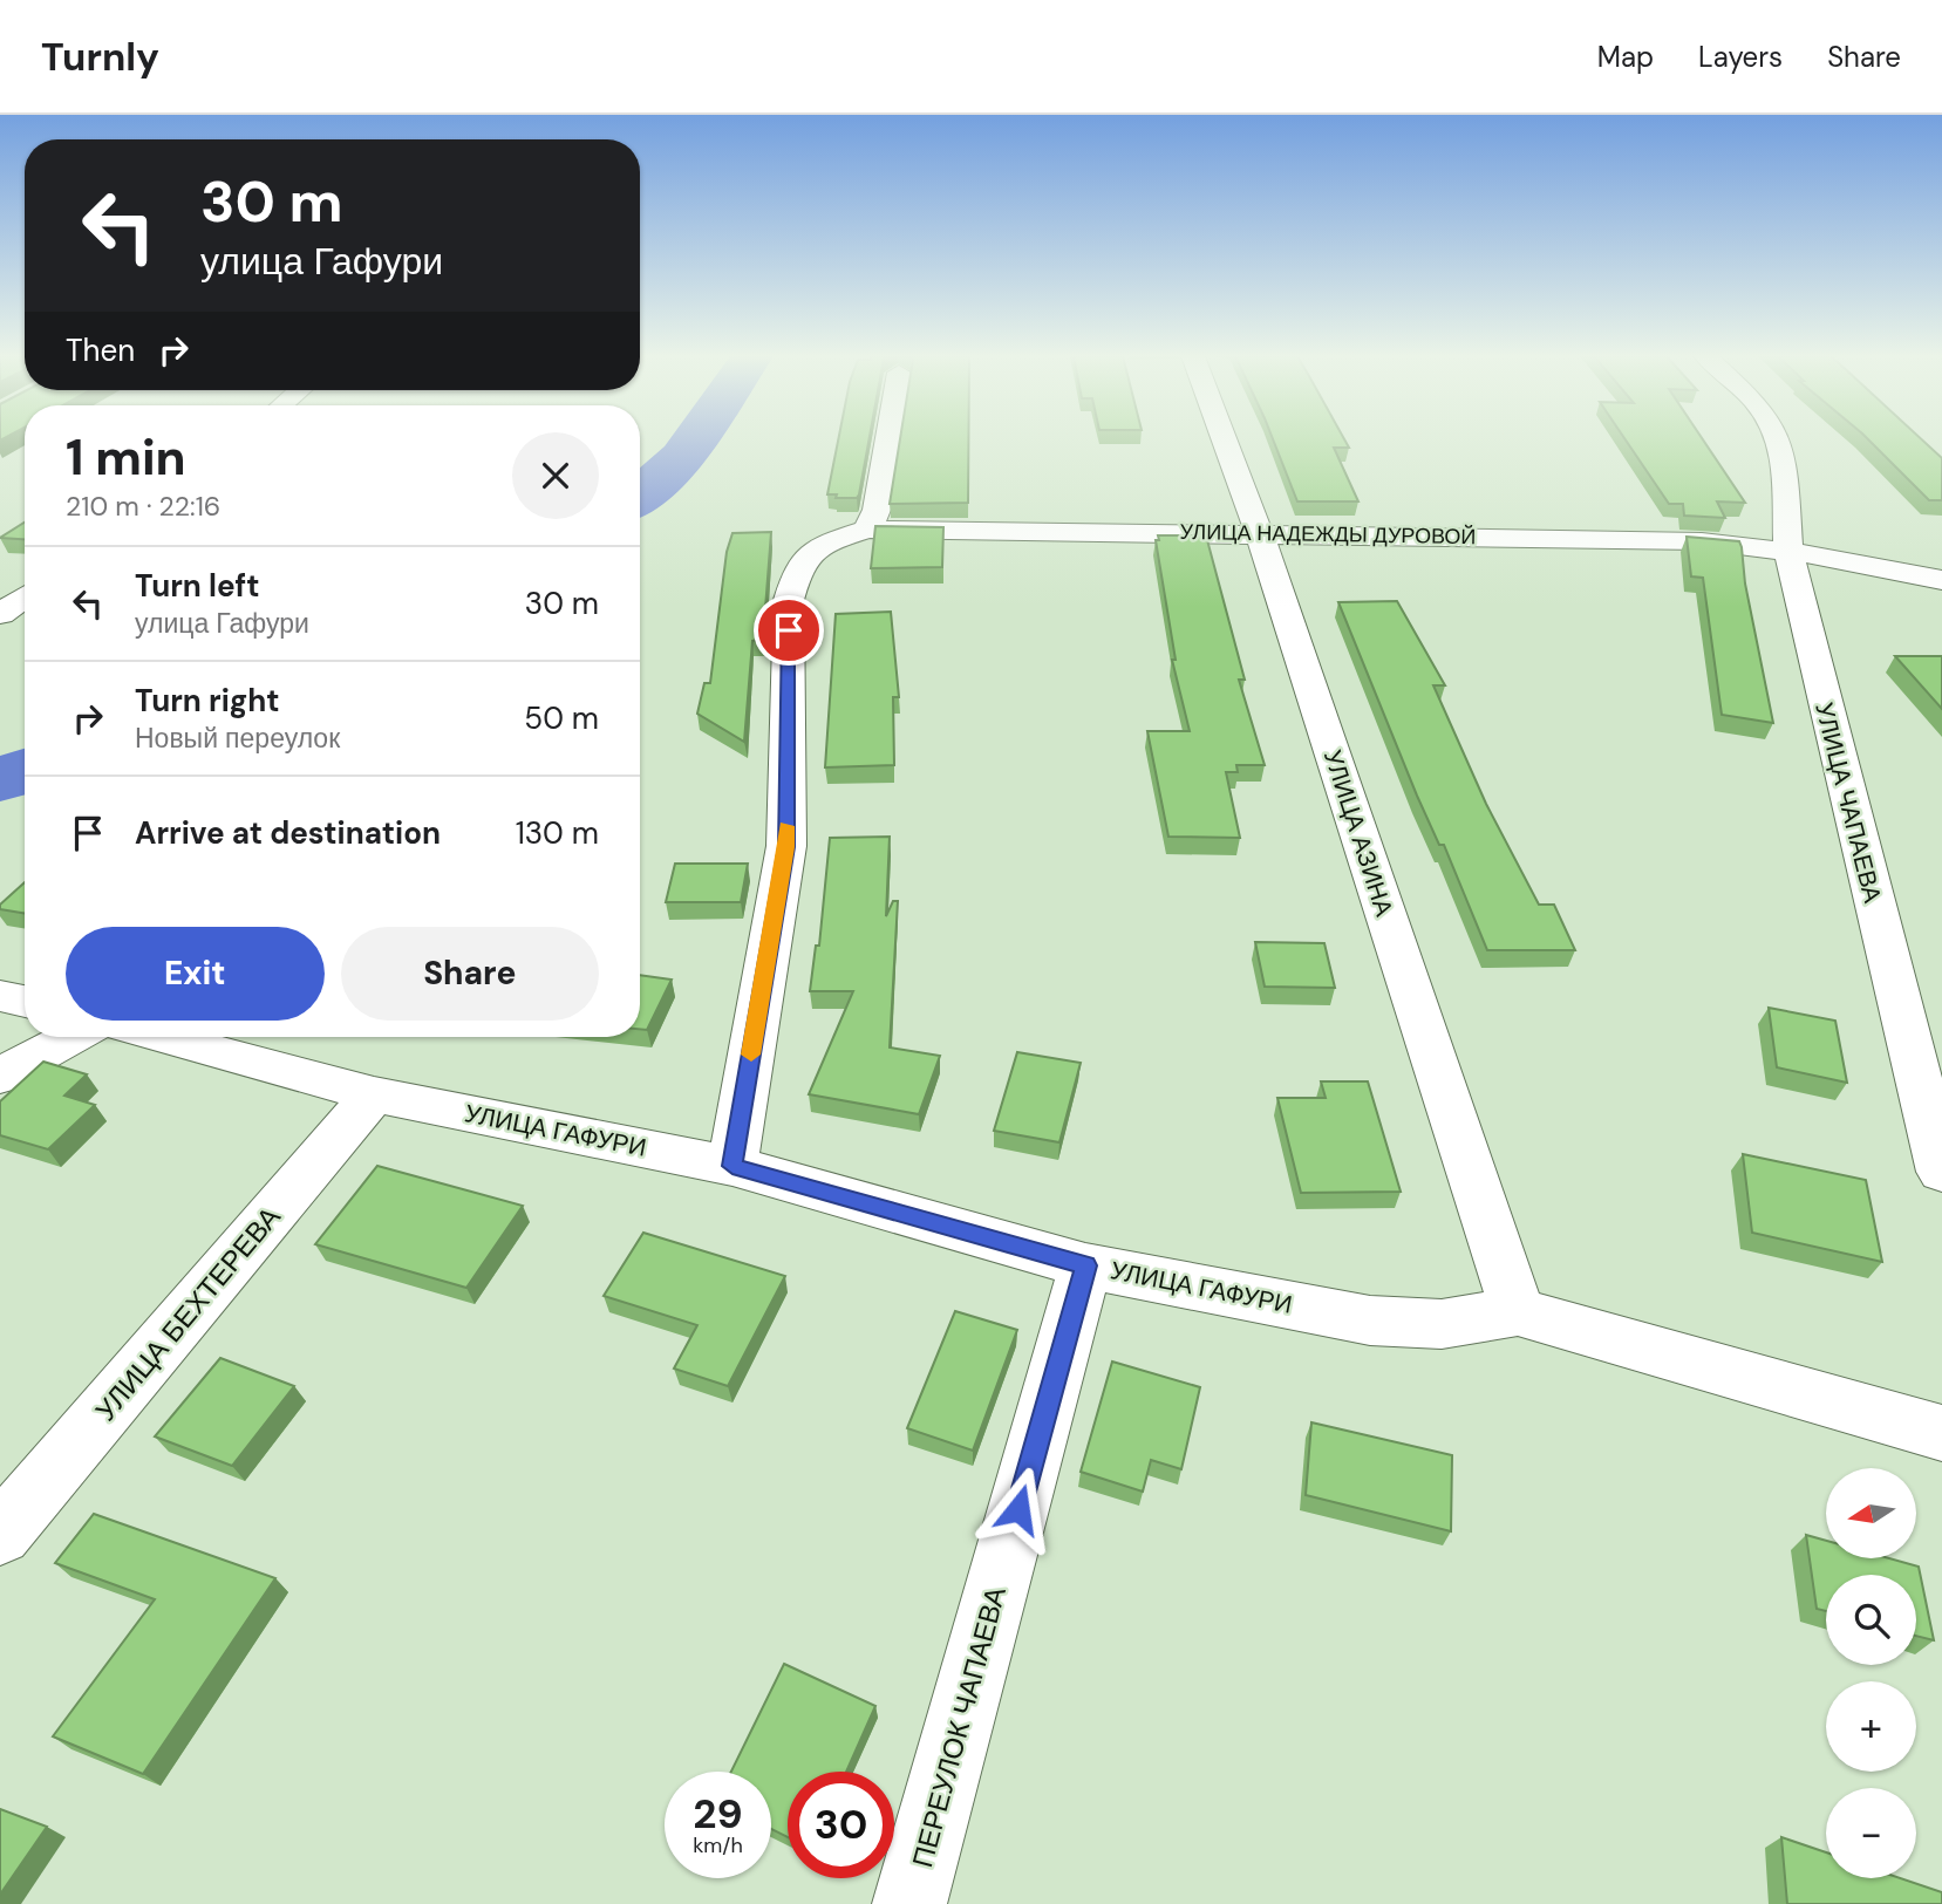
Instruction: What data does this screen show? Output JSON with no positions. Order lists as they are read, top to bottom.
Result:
{
  "streets": {
    "street": [
      "УЛИЦА НАДЕЖДЫ ДУРОВОЙ",
      "УЛИЦА ЧАПАЕВА",
      "УЛИЦА АЗИНА",
      "УЛИЦА ГАФУРИ",
      "УЛИЦА БЕХТЕРЕВА",
      "ПЕРЕУЛОК ЧАПАЕВА"
    ]
  },
  "crossings": [
    ["УЛИЦА НАДЕЖДЫ ДУРОВОЙ", "УЛИЦА ЧАПАЕВА"],
    ["УЛИЦА НАДЕЖДЫ ДУРОВОЙ", "УЛИЦА АЗИНА"],
    ["УЛИЦА АЗИНА", "УЛИЦА ГАФУРИ"],
    ["УЛИЦА ГАФУРИ", "УЛИЦА БЕХТЕРЕВА"],
    ["УЛИЦА ГАФУРИ", "ПЕРЕУЛОК ЧАПАЕВА"]
  ],
  "north": "left",
  "page": {
    "header": "Turnly",
    "nav": ["Map", "Layers", "Share"],
    "turn": ["30 m", "улица Гафури"],
    "then": "Then",
    "heading": ["1 min", "210 m · 22:16"],
    "list": [
      {
        "name": "Turn left",
        "note": "улица Гафури",
        "value": "30 m"
      },
      {
        "name": "Turn right",
        "note": "Новый переулок",
        "value": "50 m"
      },
      {
        "name": "Arrive at destination",
        "value": "130 m"
      }
    ],
    "buttons": ["Exit", "Share"],
    "map_buttons": ["+", "−"],
    "speed": "29 km/h",
    "limit": "30"
  }
}
